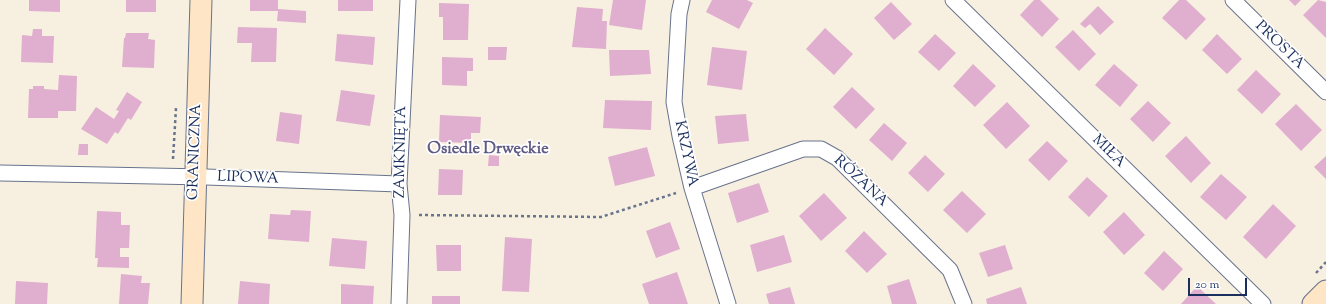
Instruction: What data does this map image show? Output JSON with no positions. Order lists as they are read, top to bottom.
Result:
{
  "streets": {
    "street": [
      "PROSTA",
      "GRANICZNA",
      "ZAMKNIĘTA",
      "MIŁA",
      "KRZYWA",
      "LIPOWA",
      "RÓŻANA"
    ]
  },
  "crossings": [
    ["GRANICZNA", "LIPOWA"],
    ["ZAMKNIĘTA", "LIPOWA"],
    ["KRZYWA", "RÓŻANA"]
  ],
  "districts": ["Osiedle Drwęckie"],
  "scale_bar": "20 m"
}
